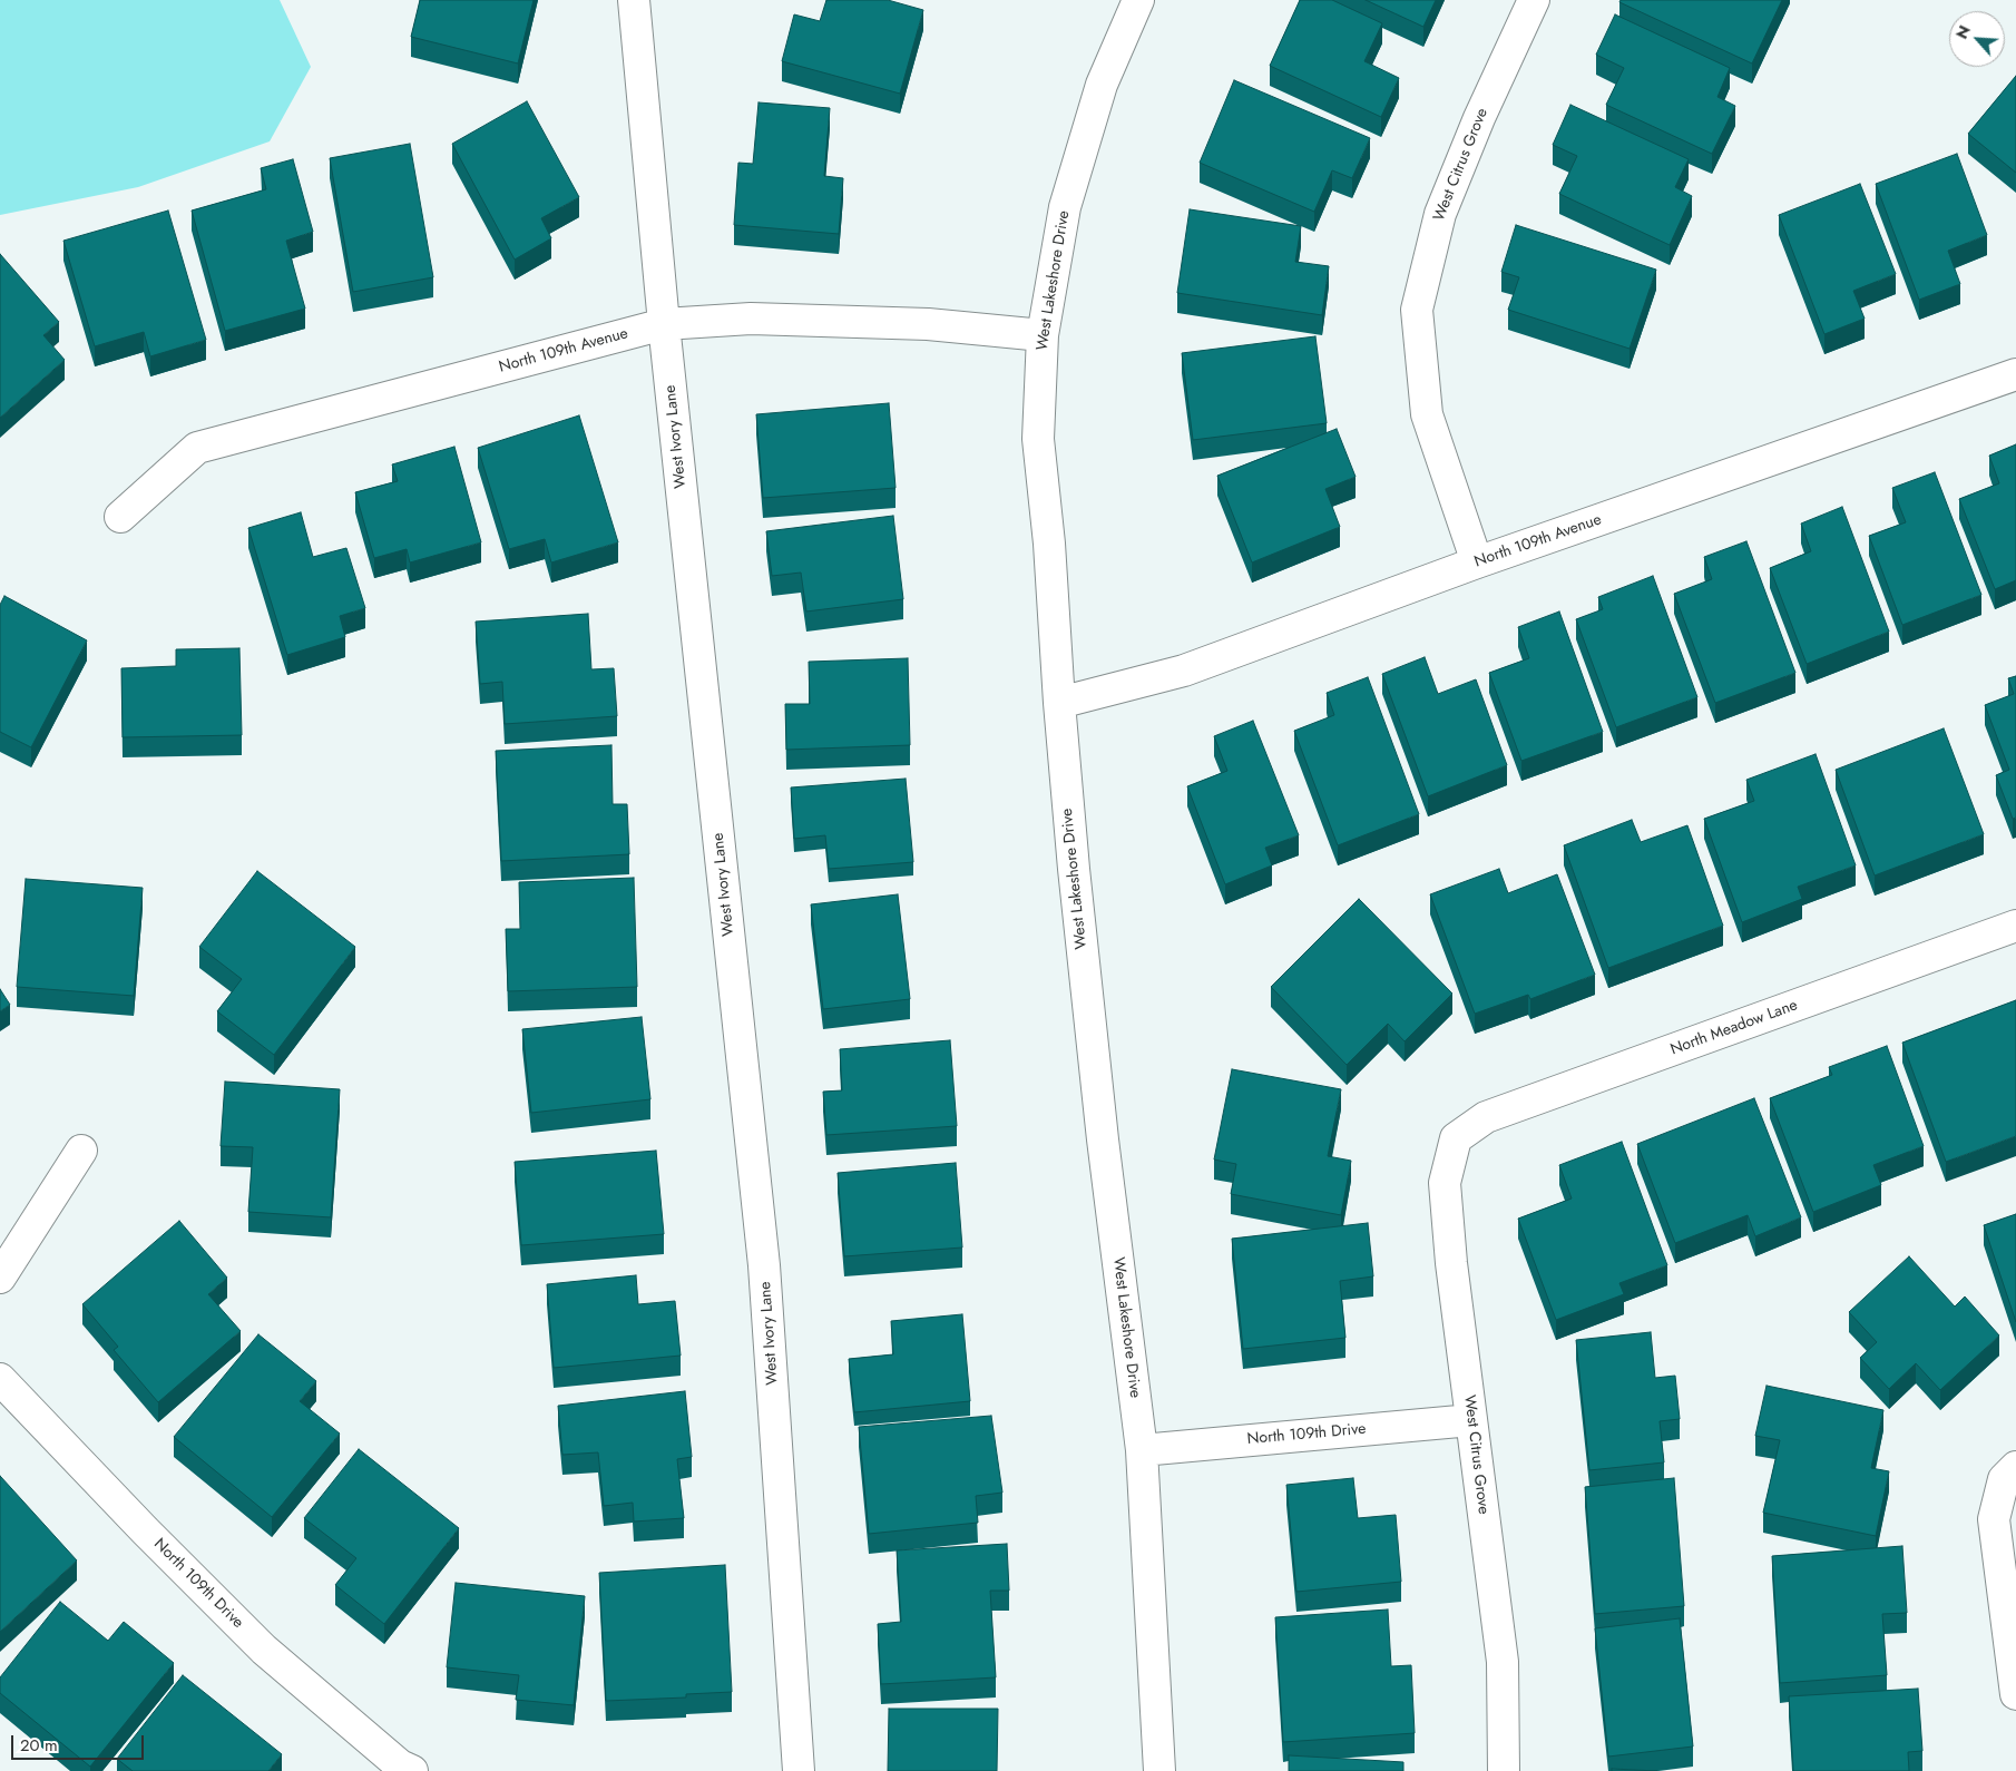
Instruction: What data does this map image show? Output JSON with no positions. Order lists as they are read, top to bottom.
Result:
{
  "streets": {
    "street": [
      "West Citrus Grove",
      "West Lakeshore Drive",
      "North 109th Avenue",
      "West Ivory Lane",
      "North Meadow Lane",
      "North 109th Drive"
    ]
  },
  "crossings": [
    ["West Citrus Grove", "North 109th Avenue"],
    ["West Citrus Grove", "North Meadow Lane"],
    ["West Citrus Grove", "North 109th Drive"],
    ["West Lakeshore Drive", "North 109th Avenue"],
    ["West Lakeshore Drive", "North 109th Drive"],
    ["North 109th Avenue", "West Ivory Lane"]
  ],
  "scale_bar": "20 m",
  "north": "top left"
}
